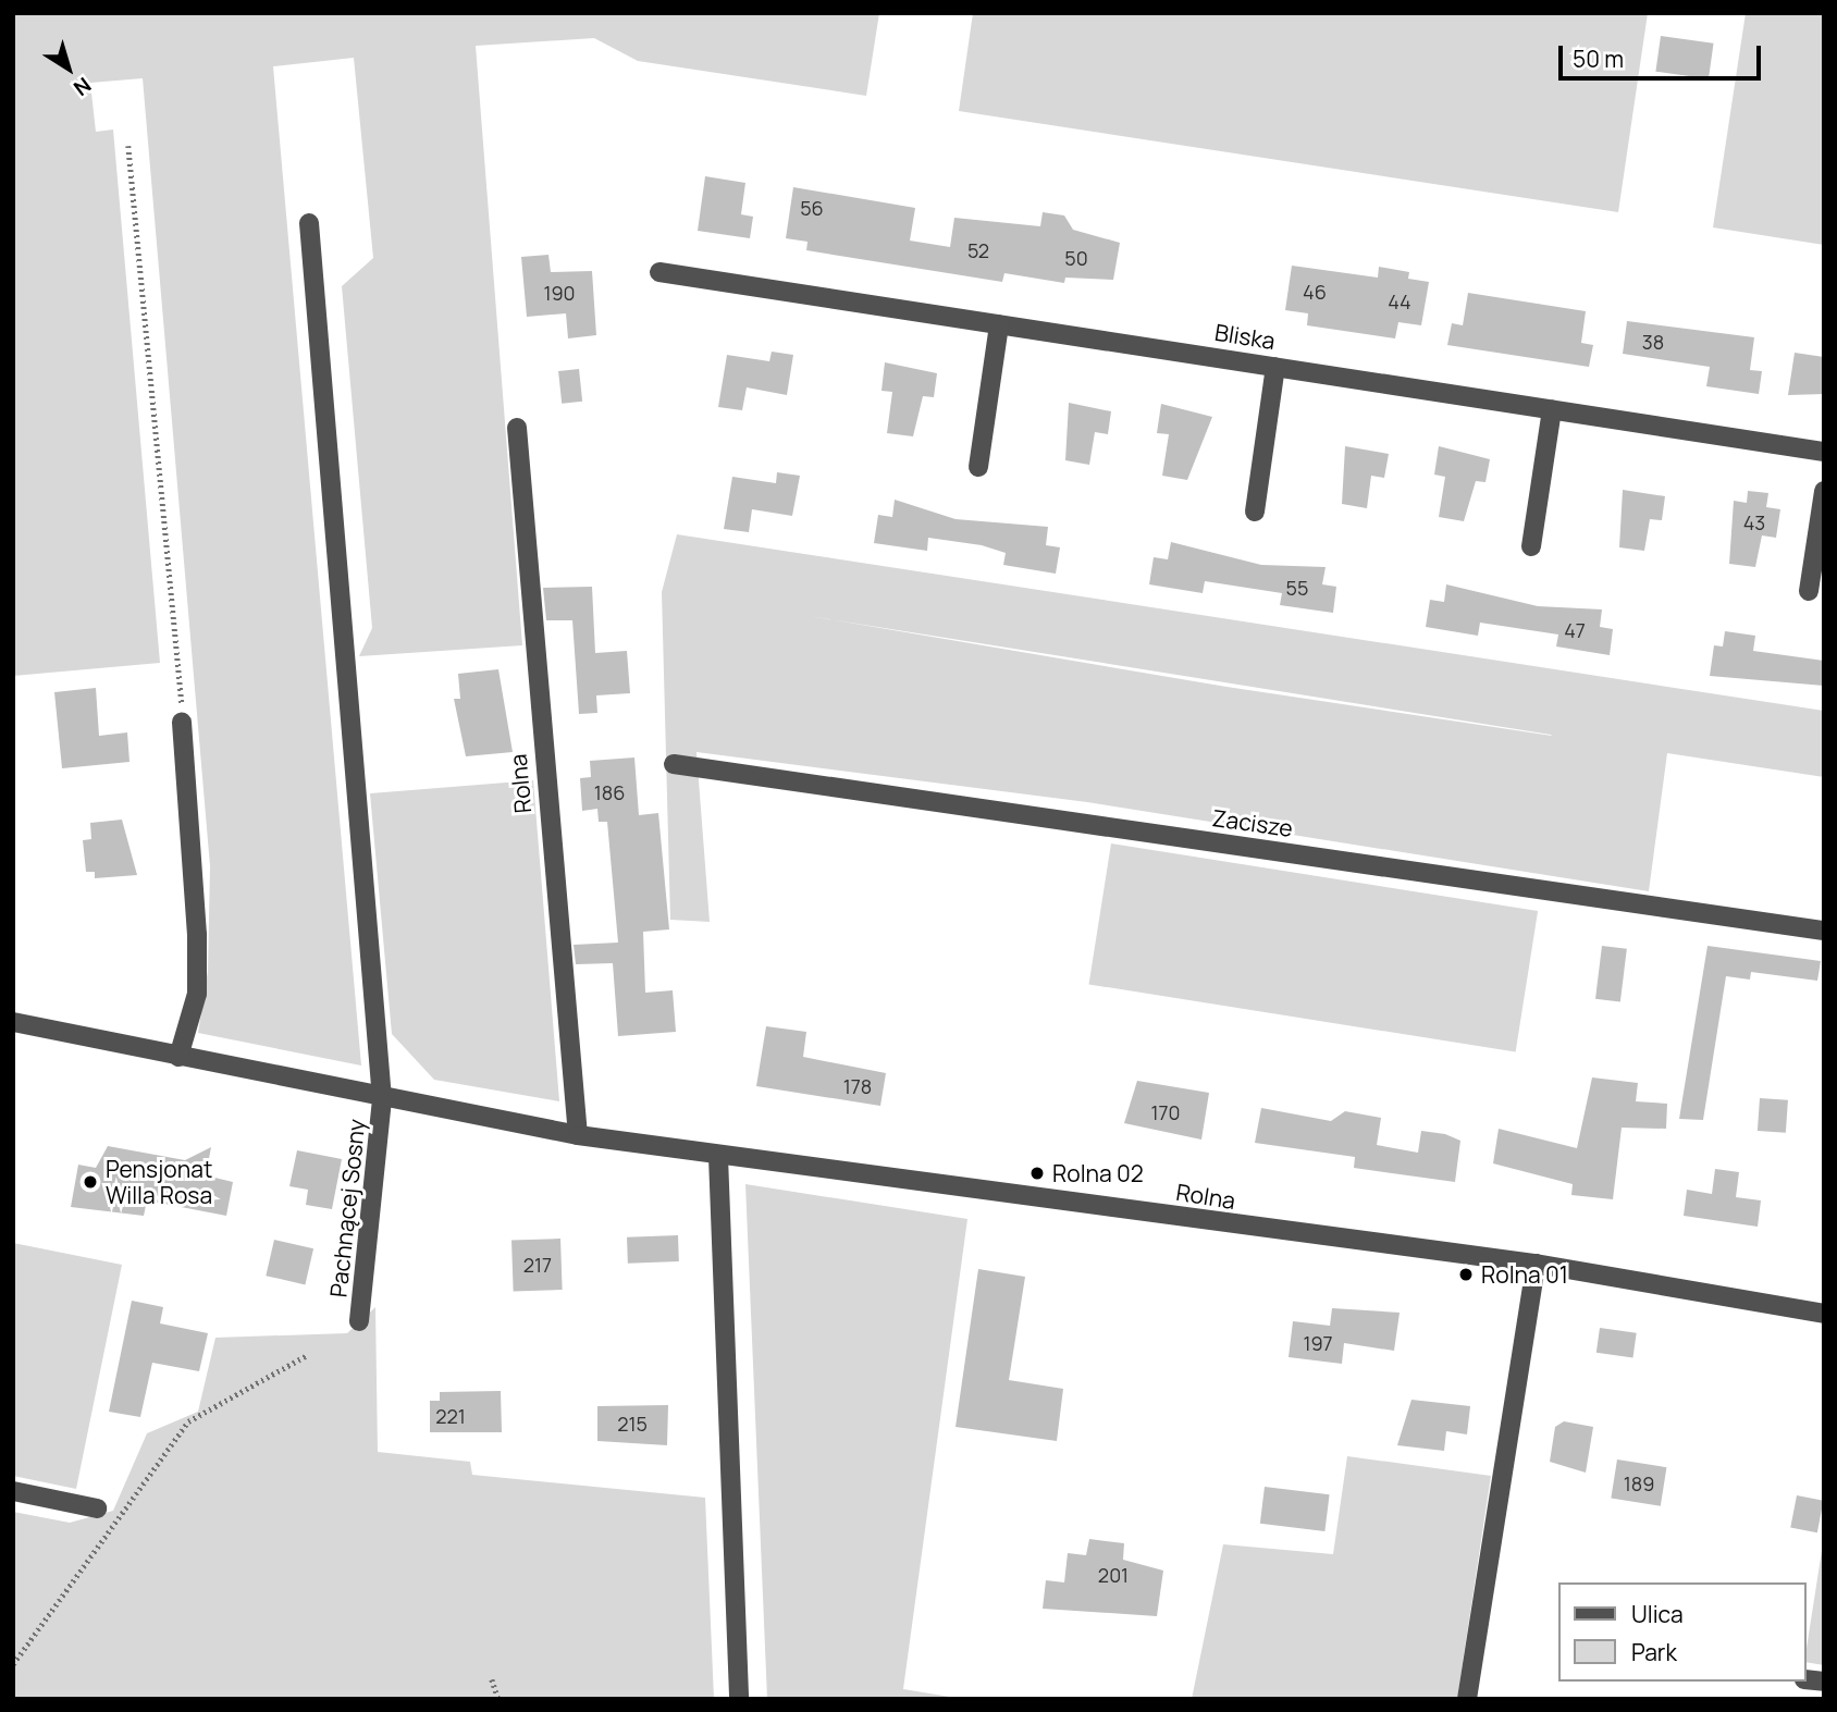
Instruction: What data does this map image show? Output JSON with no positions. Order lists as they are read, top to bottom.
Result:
{
  "streets": {
    "street": [
      "Bliska",
      "Rolna",
      "Zacisze",
      "Pachnącej Sosny"
    ]
  },
  "crossings": [
    ["Rolna", "Pachnącej Sosny"]
  ],
  "places": ["Rolna 02", "Pensjonat Willa Rosa", "Rolna 01"],
  "house_numbers": [
    "56",
    "52",
    "50",
    "46",
    "190",
    "44",
    "38",
    "43",
    "55",
    "47",
    "186",
    "178",
    "170",
    "217",
    "197",
    "221",
    "215",
    "189",
    "201"
  ],
  "legend": ["Ulica", "Park"],
  "scale_bar": "50 m",
  "north": "bottom right"
}
